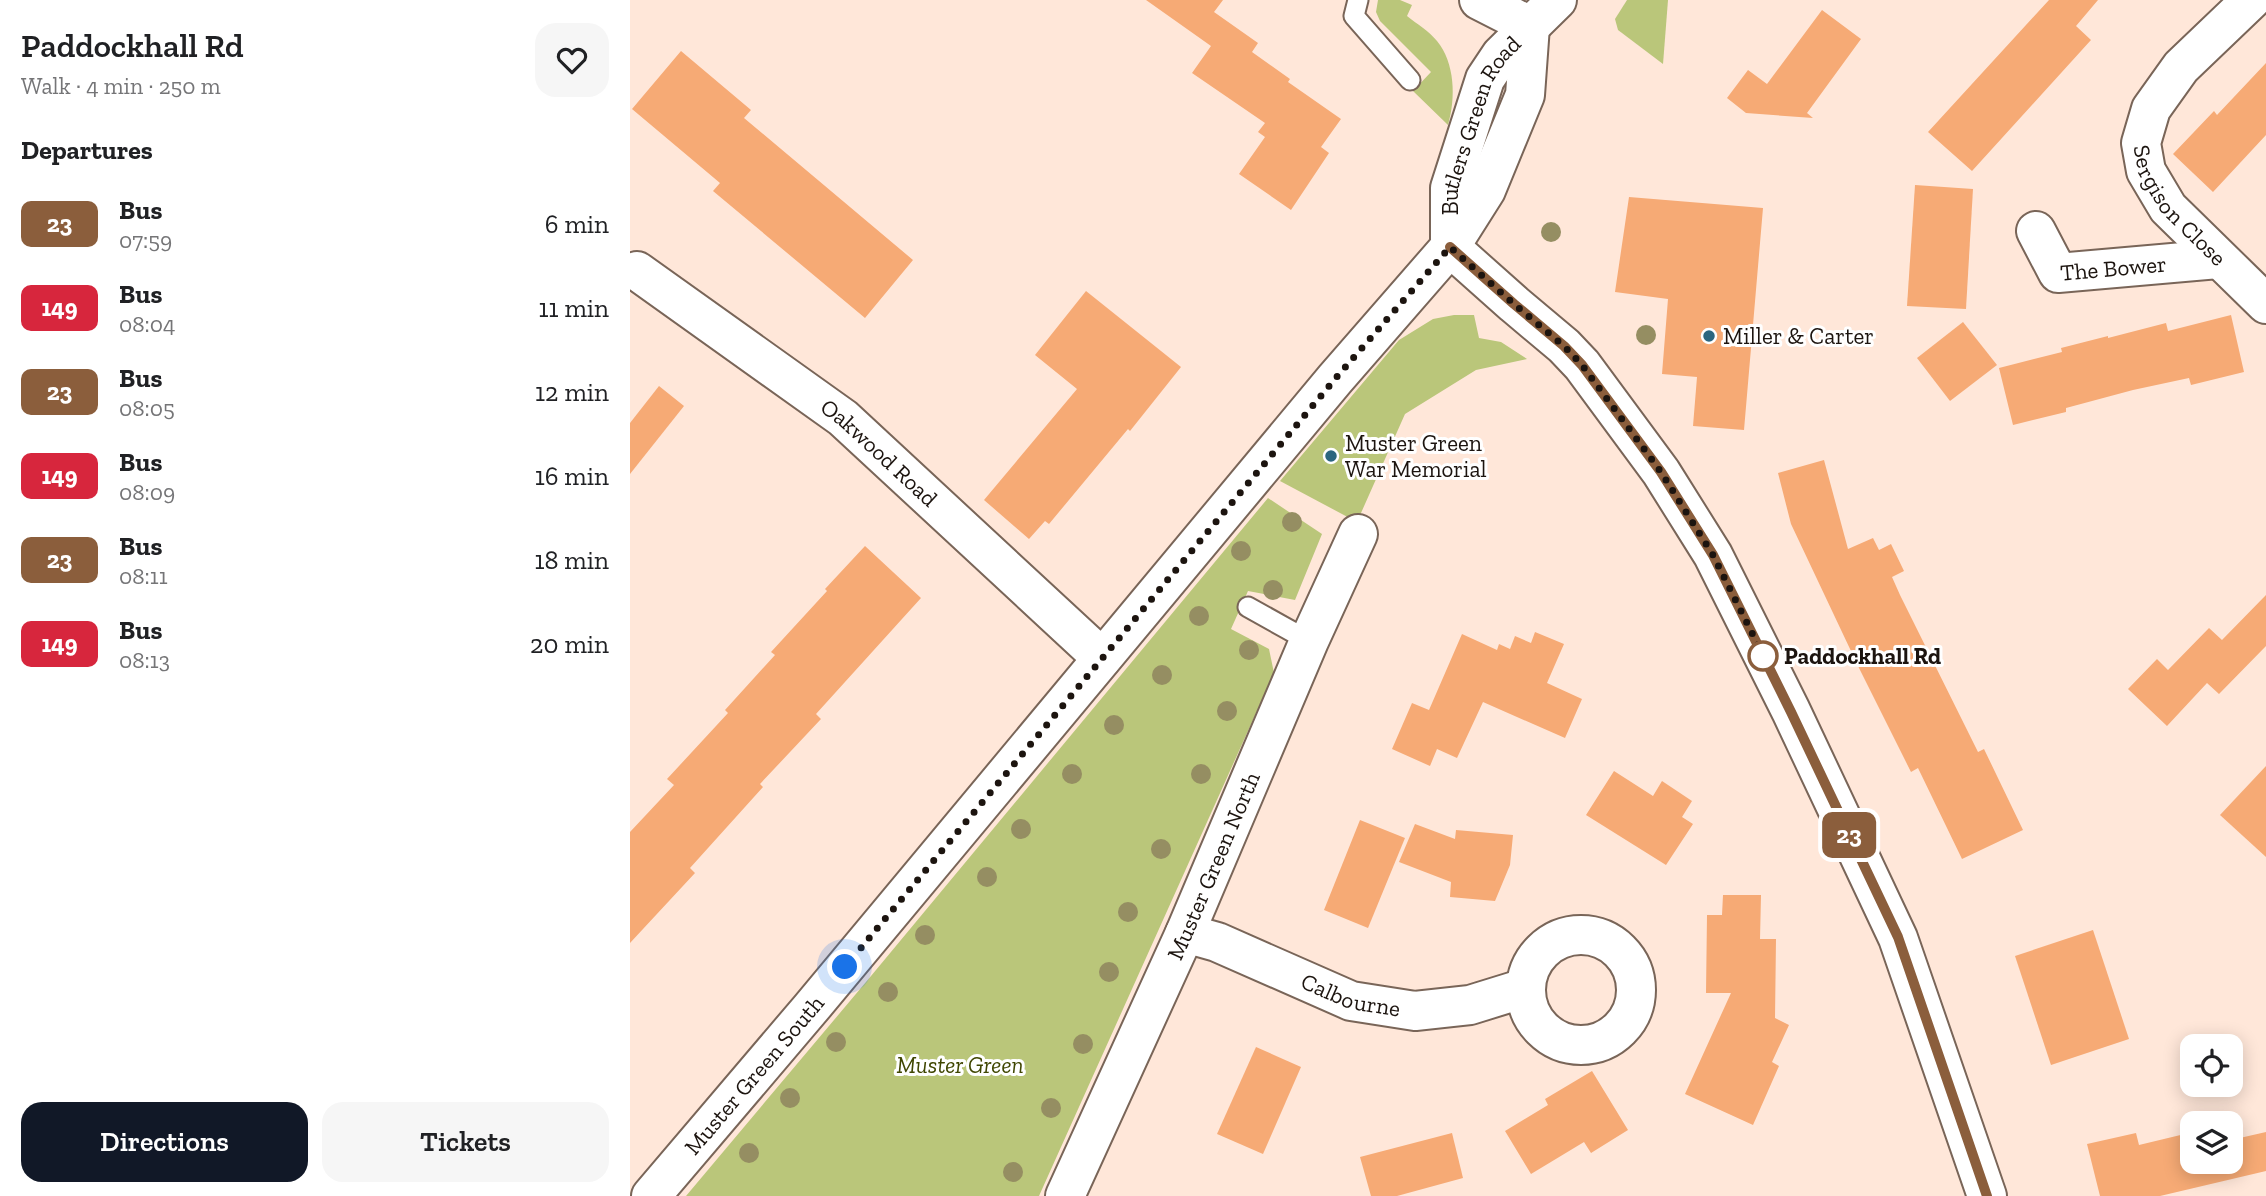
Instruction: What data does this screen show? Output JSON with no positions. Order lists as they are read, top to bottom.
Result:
{
  "streets": {
    "street": [
      "Butlers Green Road",
      "Sergison Close",
      "The Bower",
      "Oakwood Road",
      "Muster Green North",
      "Calbourne",
      "Muster Green South"
    ]
  },
  "crossings": [
    ["Butlers Green Road", "Muster Green South"],
    ["Sergison Close", "The Bower"],
    ["Oakwood Road", "Muster Green South"],
    ["Muster Green North", "Calbourne"]
  ],
  "parks": ["Muster Green"],
  "places": ["Miller & Carter", "Muster Green War Memorial", "Paddockhall Rd"],
  "lines": ["bus line 23"],
  "page": {
    "heading": [
      ["Paddockhall Rd", "Walk · 4 min · 250 m"],
      "Departures"
    ],
    "on_map": "23",
    "list": [
      {
        "mark": "23",
        "name": "Bus",
        "note": "07:59",
        "value": "6 min"
      },
      {
        "mark": "149",
        "name": "Bus",
        "note": "08:04",
        "value": "11 min"
      },
      {
        "mark": "23",
        "name": "Bus",
        "note": "08:05",
        "value": "12 min"
      },
      {
        "mark": "149",
        "name": "Bus",
        "note": "08:09",
        "value": "16 min"
      },
      {
        "mark": "23",
        "name": "Bus",
        "note": "08:11",
        "value": "18 min"
      },
      {
        "mark": "149",
        "name": "Bus",
        "note": "08:13",
        "value": "20 min"
      }
    ],
    "buttons": ["Directions", "Tickets"]
  }
}
